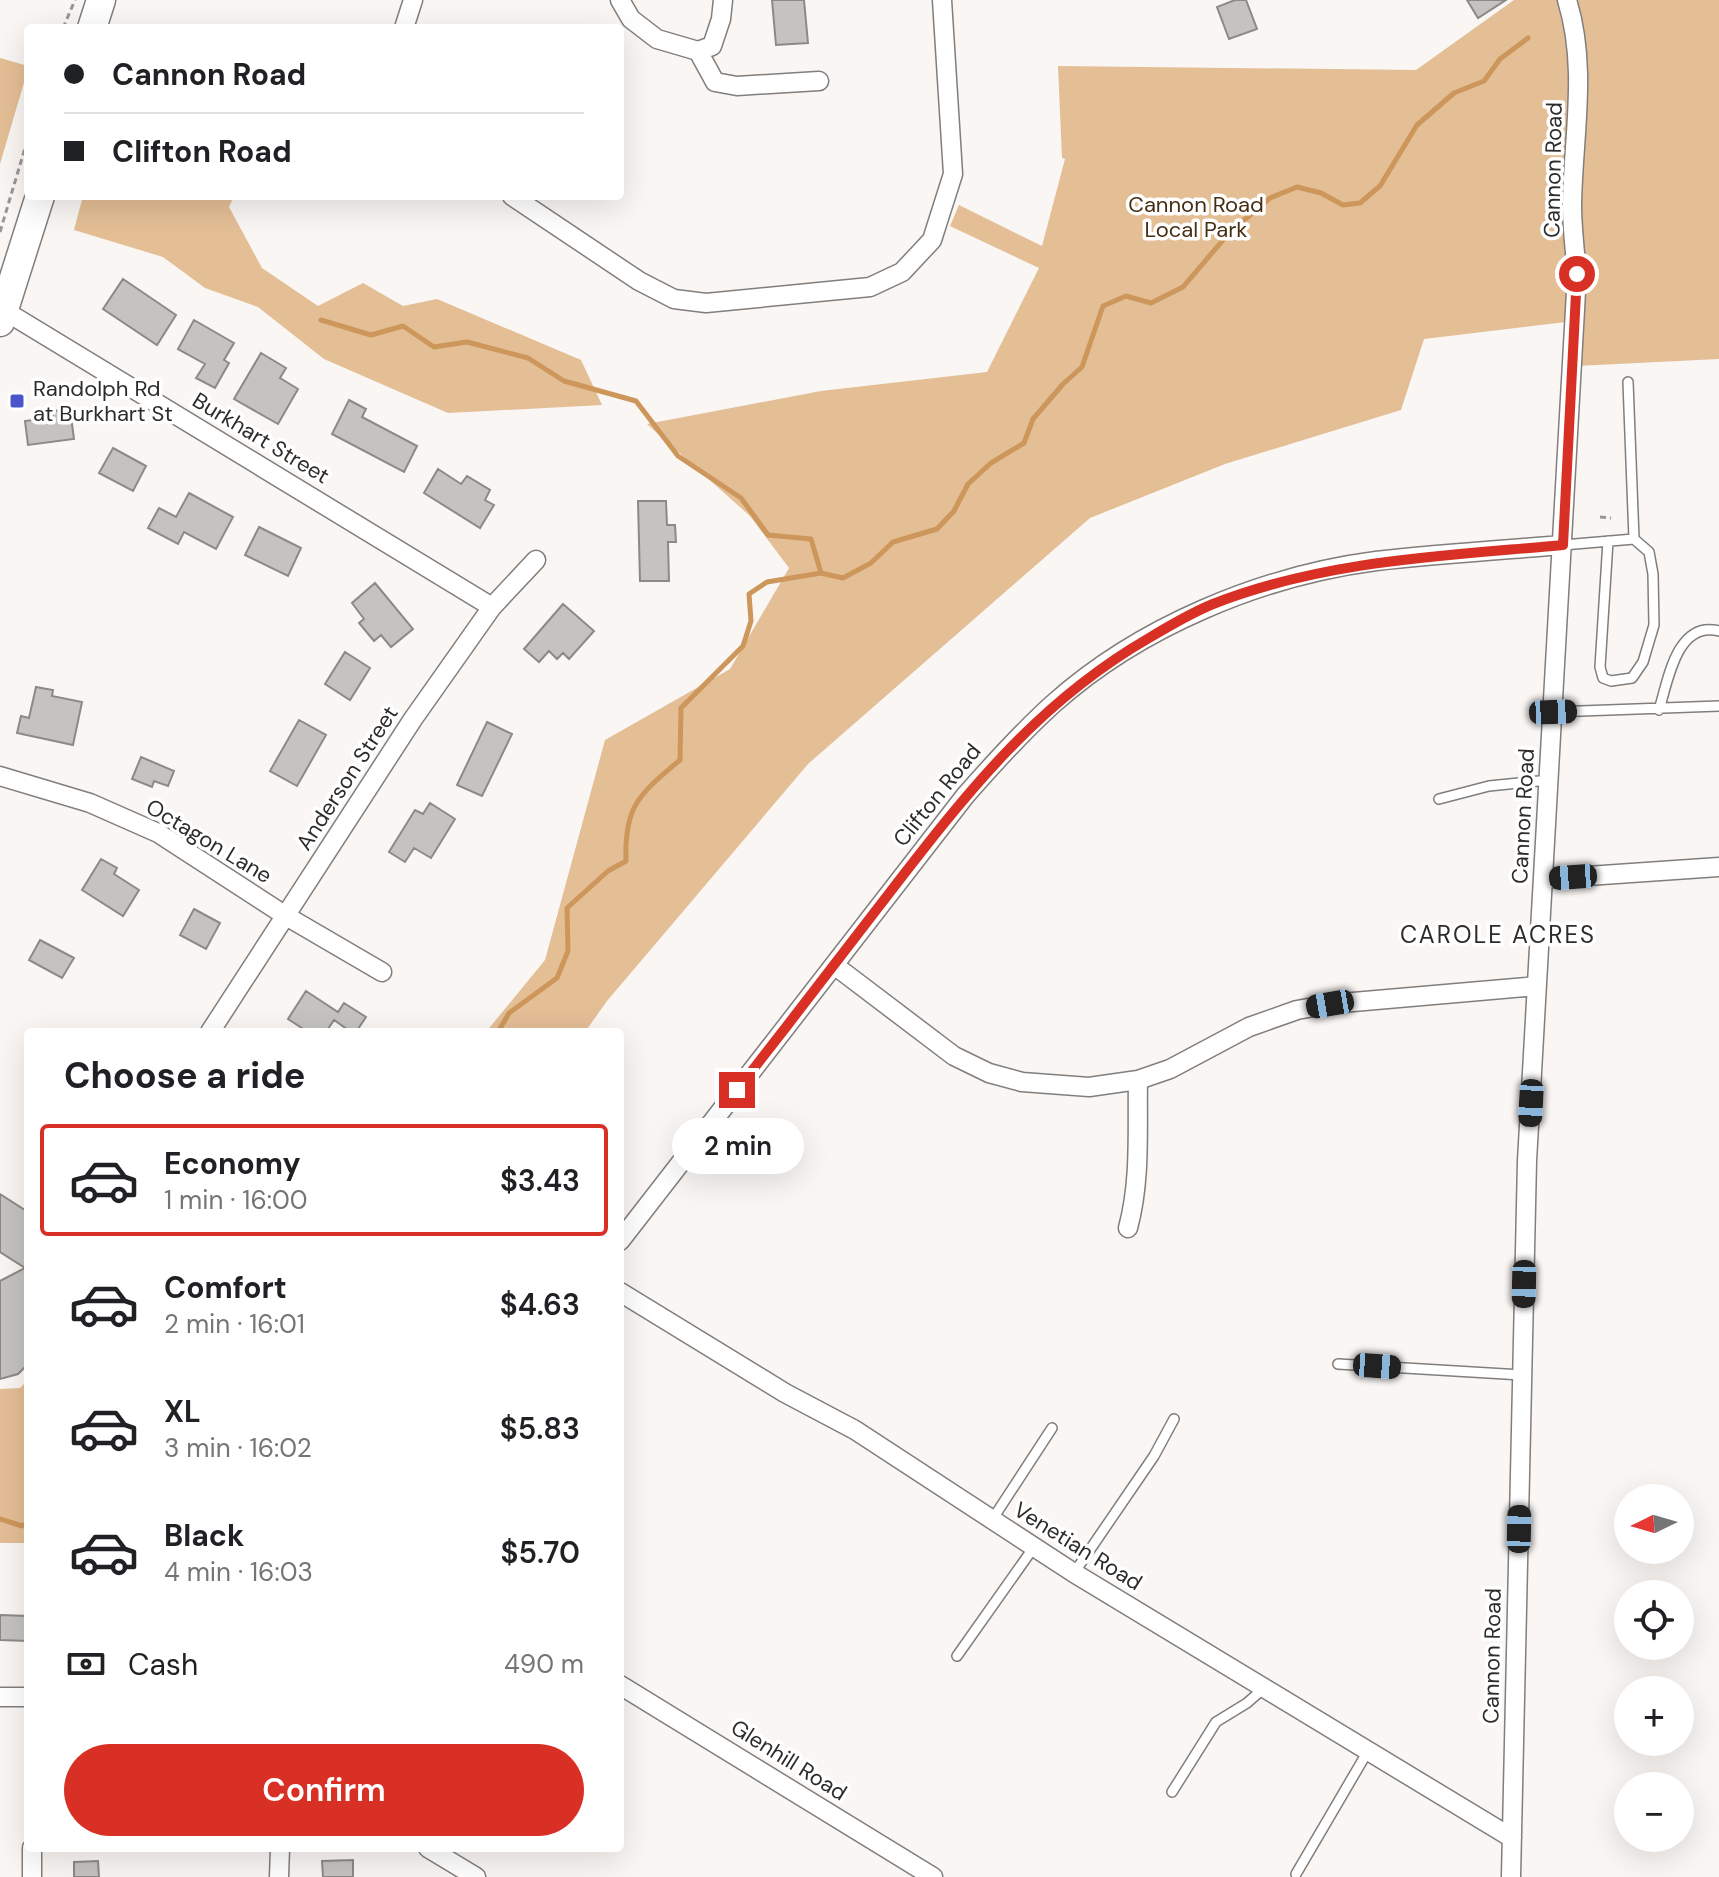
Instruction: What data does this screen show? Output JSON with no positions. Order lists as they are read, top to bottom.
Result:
{
  "streets": {
    "street": [
      "Cannon Road",
      "Burkhart Street",
      "Anderson Street",
      "Clifton Road",
      "Octagon Lane",
      "Venetian Road",
      "Glenhill Road"
    ]
  },
  "crossings": [
    ["Cannon Road", "Clifton Road"],
    ["Cannon Road", "Venetian Road"],
    ["Burkhart Street", "Anderson Street"],
    ["Anderson Street", "Octagon Lane"]
  ],
  "districts": ["CAROLE ACRES"],
  "parks": ["Cannon Road Local Park"],
  "places": {
    "transit": ["Randolph Rd at Burkhart St"]
  },
  "north": "left",
  "page": {
    "banner": ["Cannon Road", "Clifton Road"],
    "heading": "Choose a ride",
    "bubble": "2 min",
    "list": [
      {
        "name": "Economy",
        "note": "1 min · 16:00",
        "value": "$3.43"
      },
      {
        "name": "Comfort",
        "note": "2 min · 16:01",
        "value": "$4.63"
      },
      {
        "name": "XL",
        "note": "3 min · 16:02",
        "value": "$5.83"
      },
      {
        "name": "Black",
        "note": "4 min · 16:03",
        "value": "$5.70"
      }
    ],
    "map_buttons": ["+", "−"],
    "pay": ["Cash", "490 m"],
    "buttons": "Confirm"
  }
}
